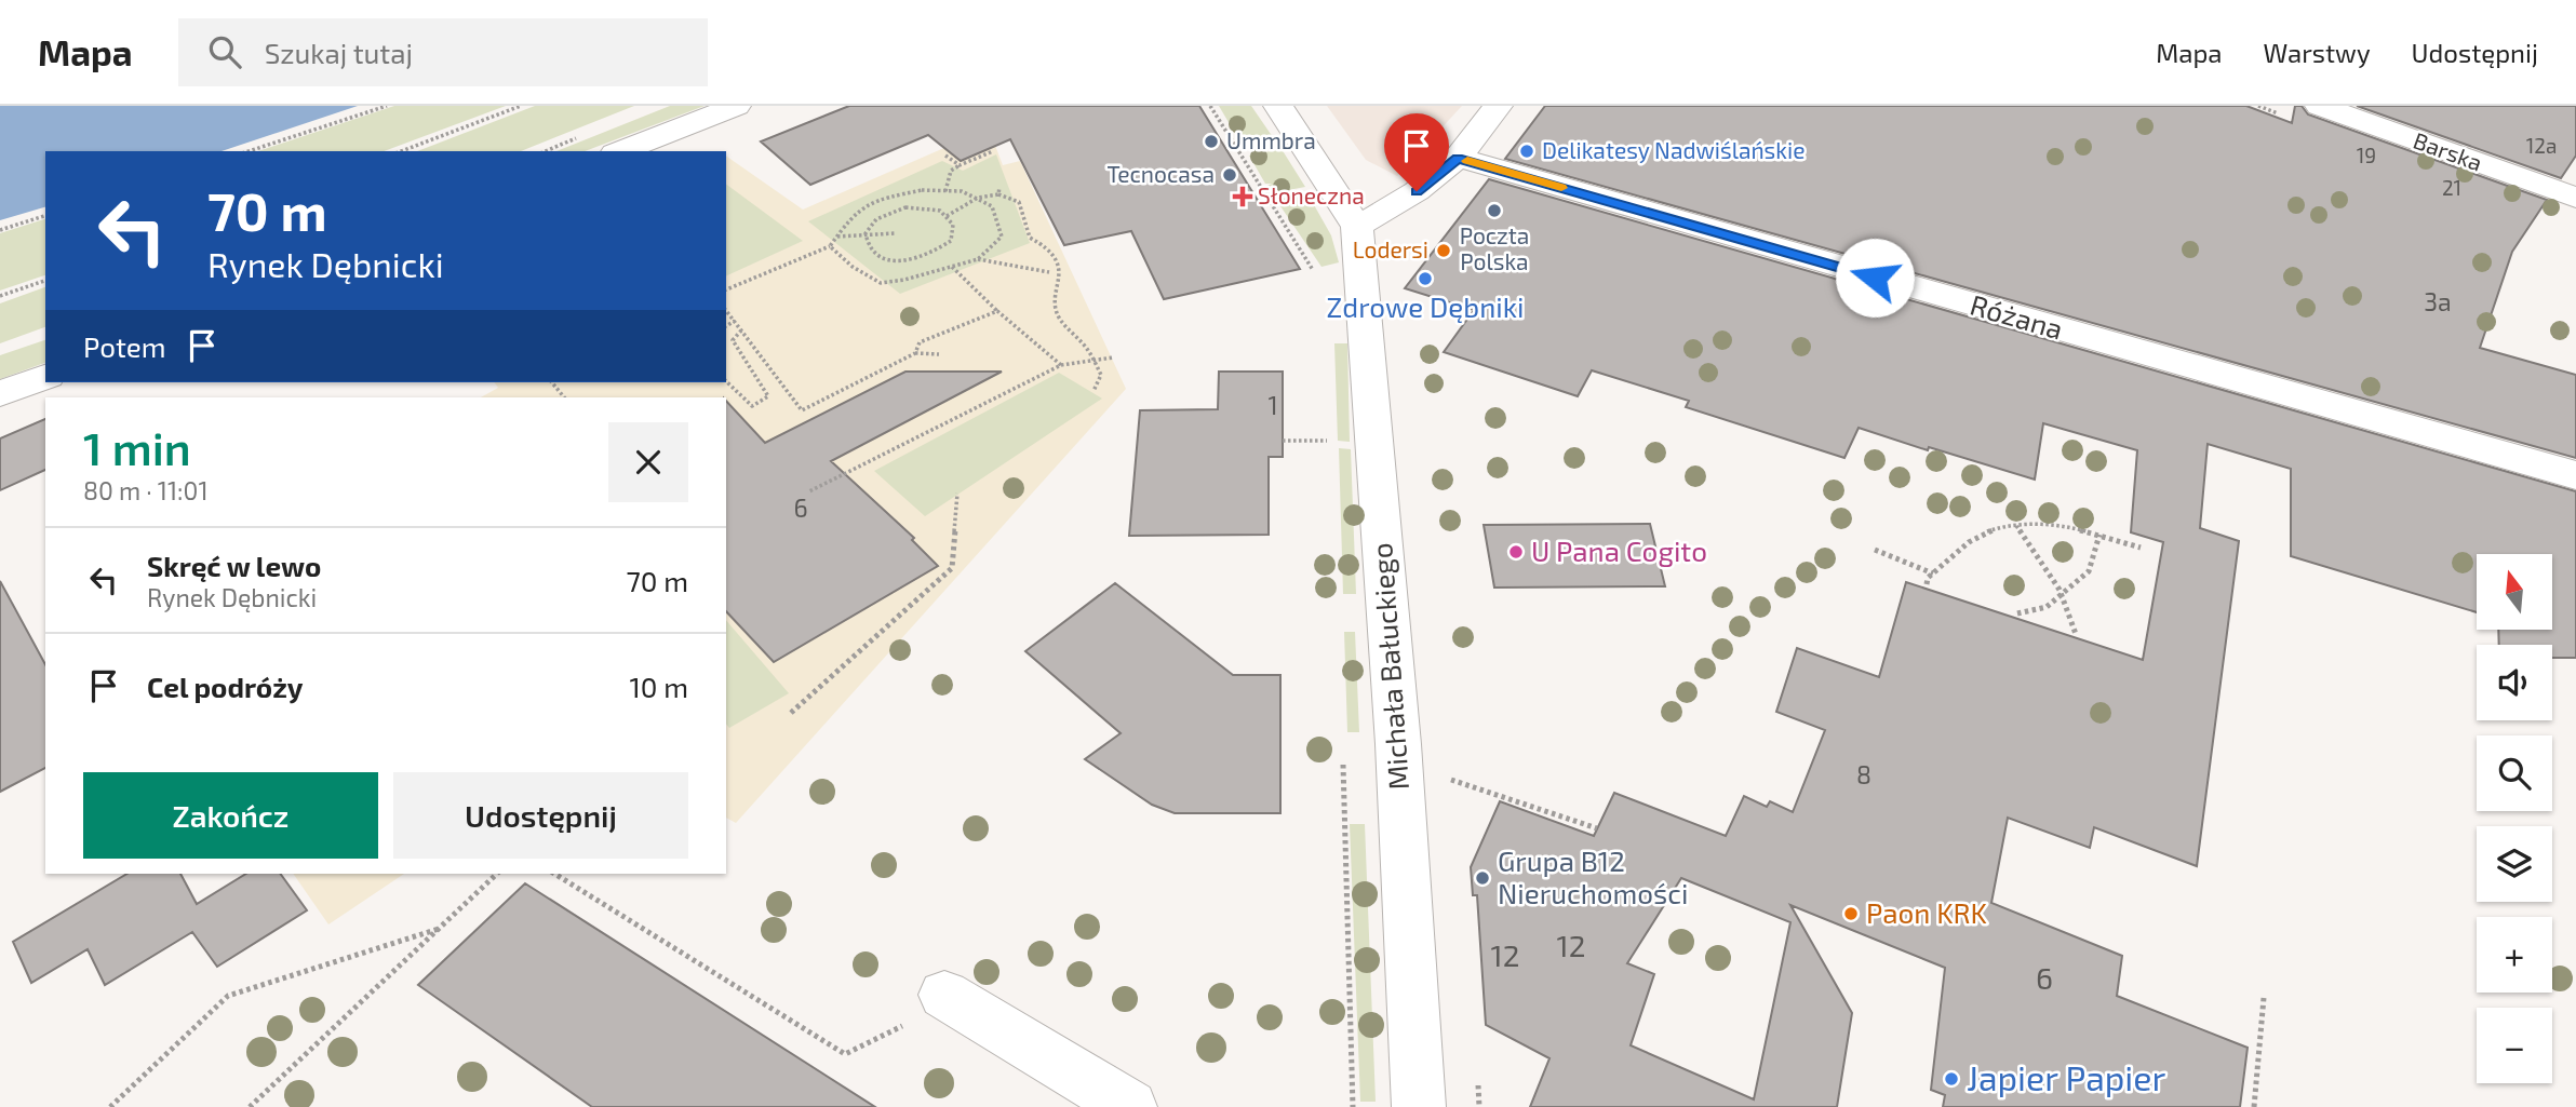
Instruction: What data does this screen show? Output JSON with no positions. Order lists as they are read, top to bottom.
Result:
{
  "streets": {
    "street": ["Barska", "Różana", "Michała Bałuckiego"]
  },
  "places": {
    "other": [
      "Ummbra",
      "Delikatesy Nadwiślańskie",
      "Tecnocasa",
      "Poczta Polska",
      "Lodersi",
      "Zdrowe Dębniki",
      "U Pana Cogito",
      "Grupa B12 Nieruchomości",
      "Paon KRK",
      "Japier Papier"
    ],
    "health": ["Słoneczna"]
  },
  "house_numbers": [
    "12a",
    "19",
    "21",
    "3a",
    "1",
    "6",
    "8",
    "12",
    "12",
    "6"
  ],
  "north": "top",
  "page": {
    "header": "Mapa",
    "search": "Szukaj tutaj",
    "nav": ["Mapa", "Warstwy", "Udostępnij"],
    "turn": ["70 m", "Rynek Dębnicki"],
    "then": "Potem",
    "heading": ["1 min", "80 m · 11:01"],
    "list": [
      {
        "name": "Skręć w lewo",
        "note": "Rynek Dębnicki",
        "value": "70 m"
      },
      {
        "name": "Cel podróży",
        "value": "10 m"
      }
    ],
    "map_buttons": ["+", "−"],
    "buttons": ["Zakończ", "Udostępnij"]
  }
}
